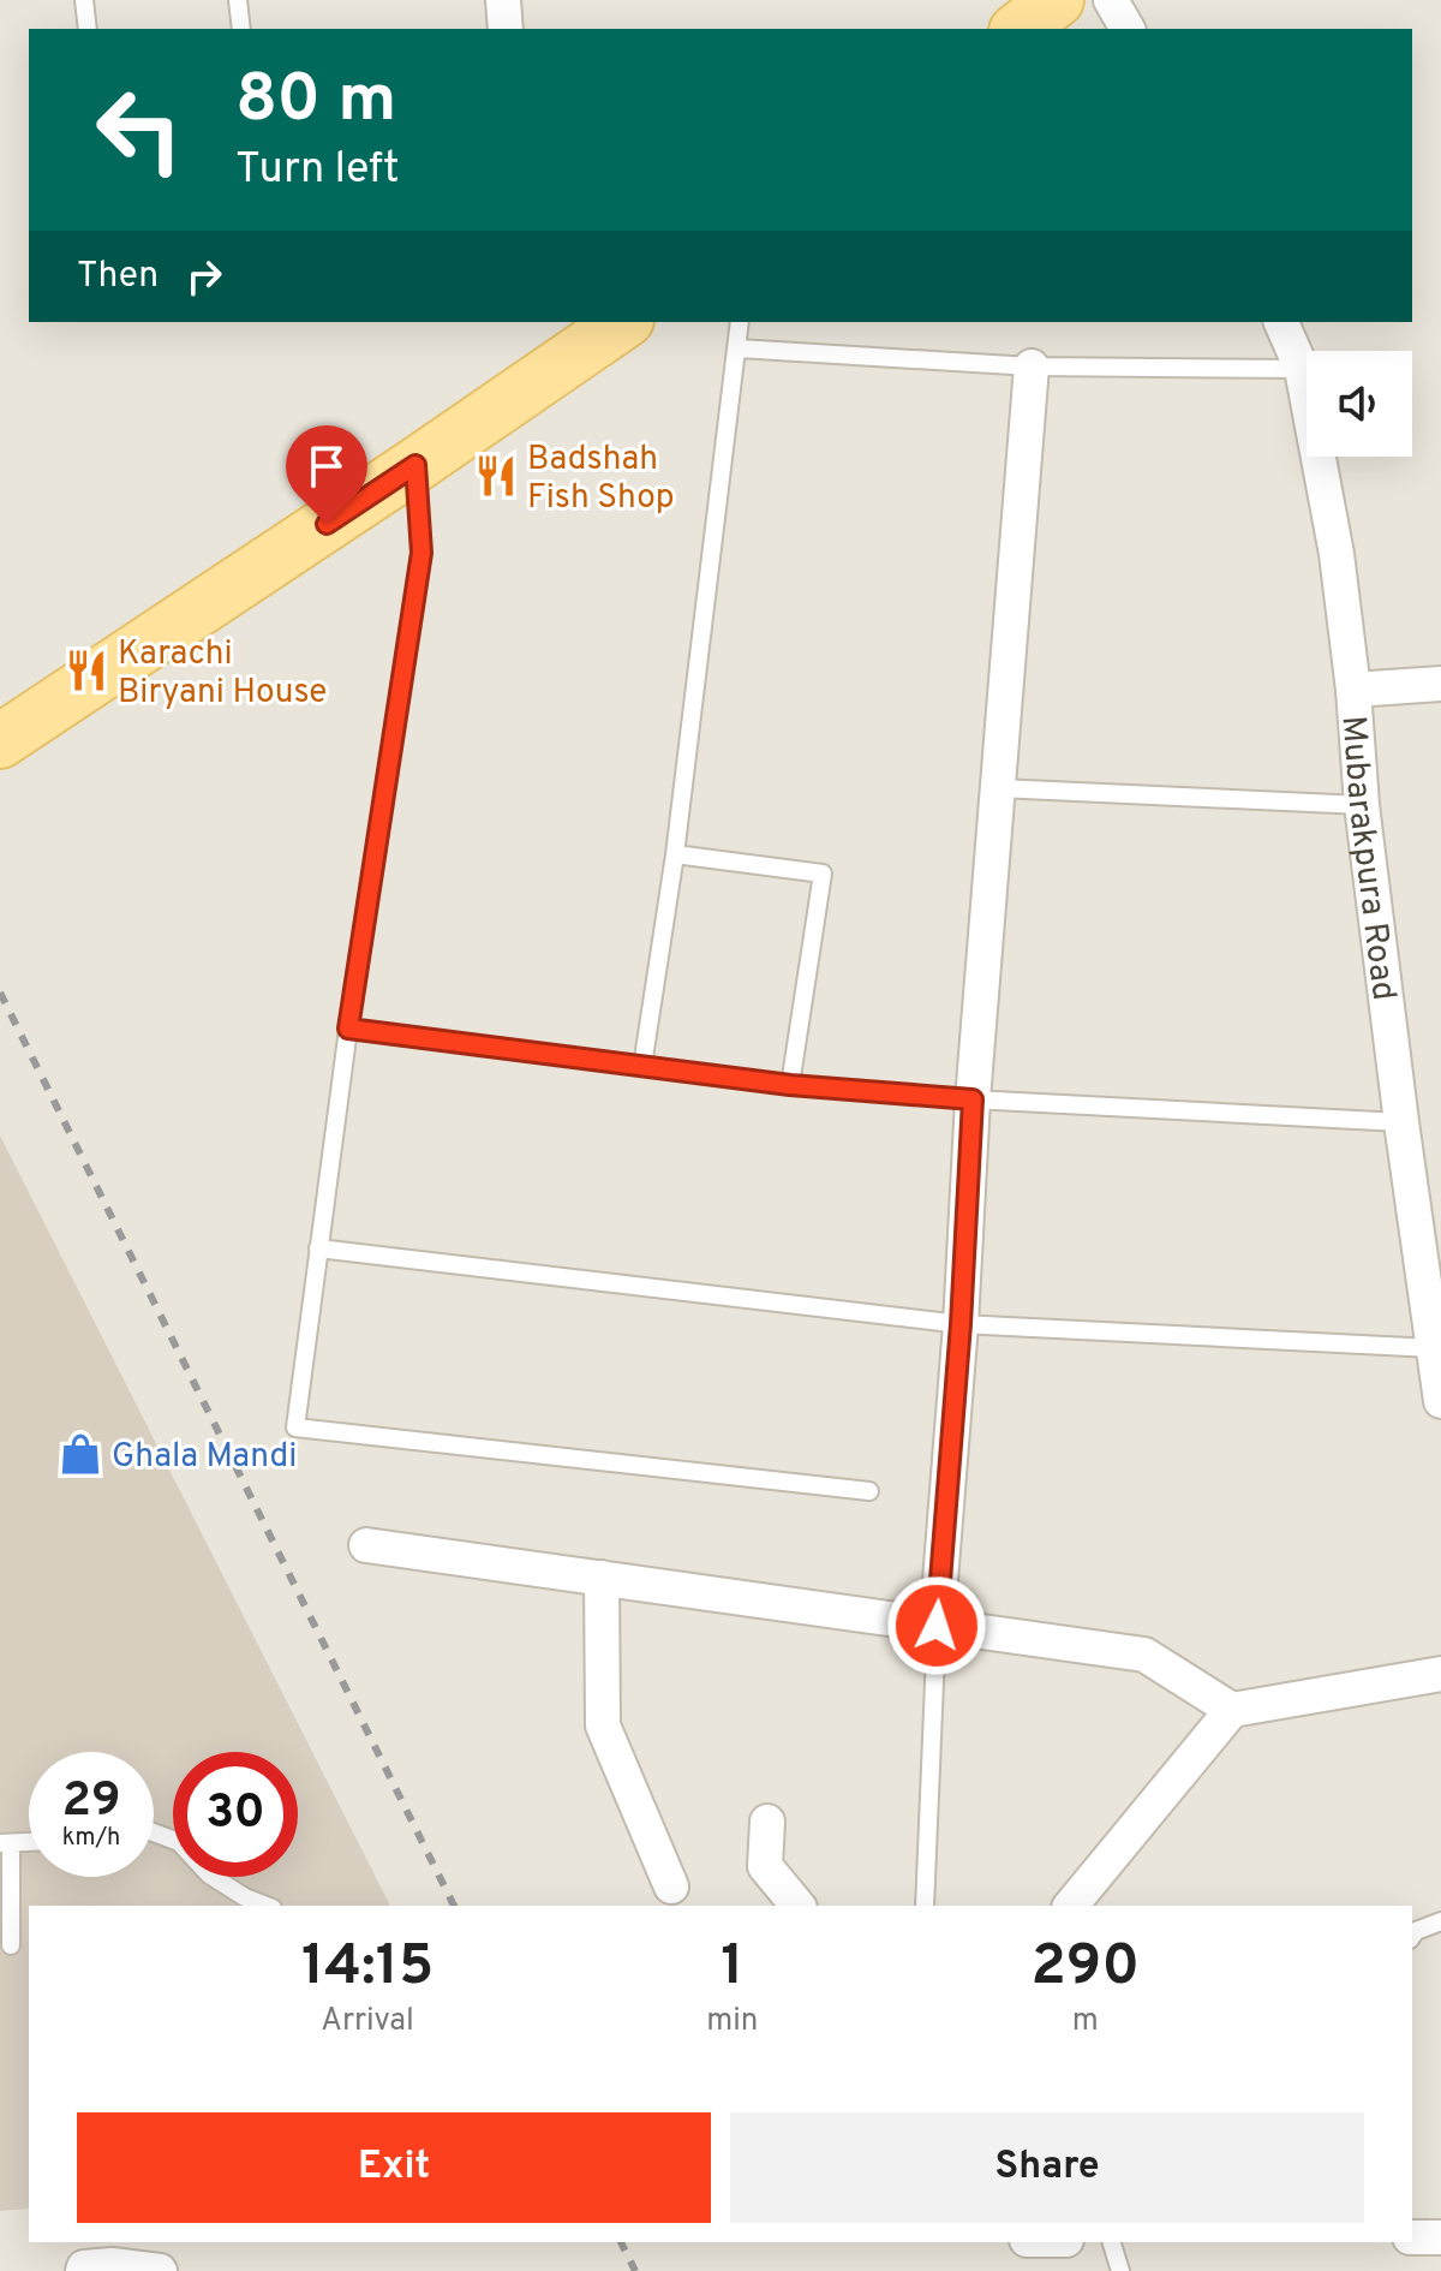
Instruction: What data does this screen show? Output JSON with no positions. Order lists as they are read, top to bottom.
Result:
{
  "streets": {
    "street": ["Mubarakpura Road"]
  },
  "places": {
    "restaurant": ["Badshah Fish Shop", "Karachi Biryani House"],
    "shop": ["Ghala Mandi"]
  },
  "page": {
    "turn": ["80 m", "Turn left"],
    "then": "Then",
    "speed": "29 km/h",
    "limit": "30",
    "eta": [
      "14:15",
      "Arrival",
      "1",
      "min",
      "290",
      "m"
    ],
    "buttons": ["Exit", "Share"]
  }
}
